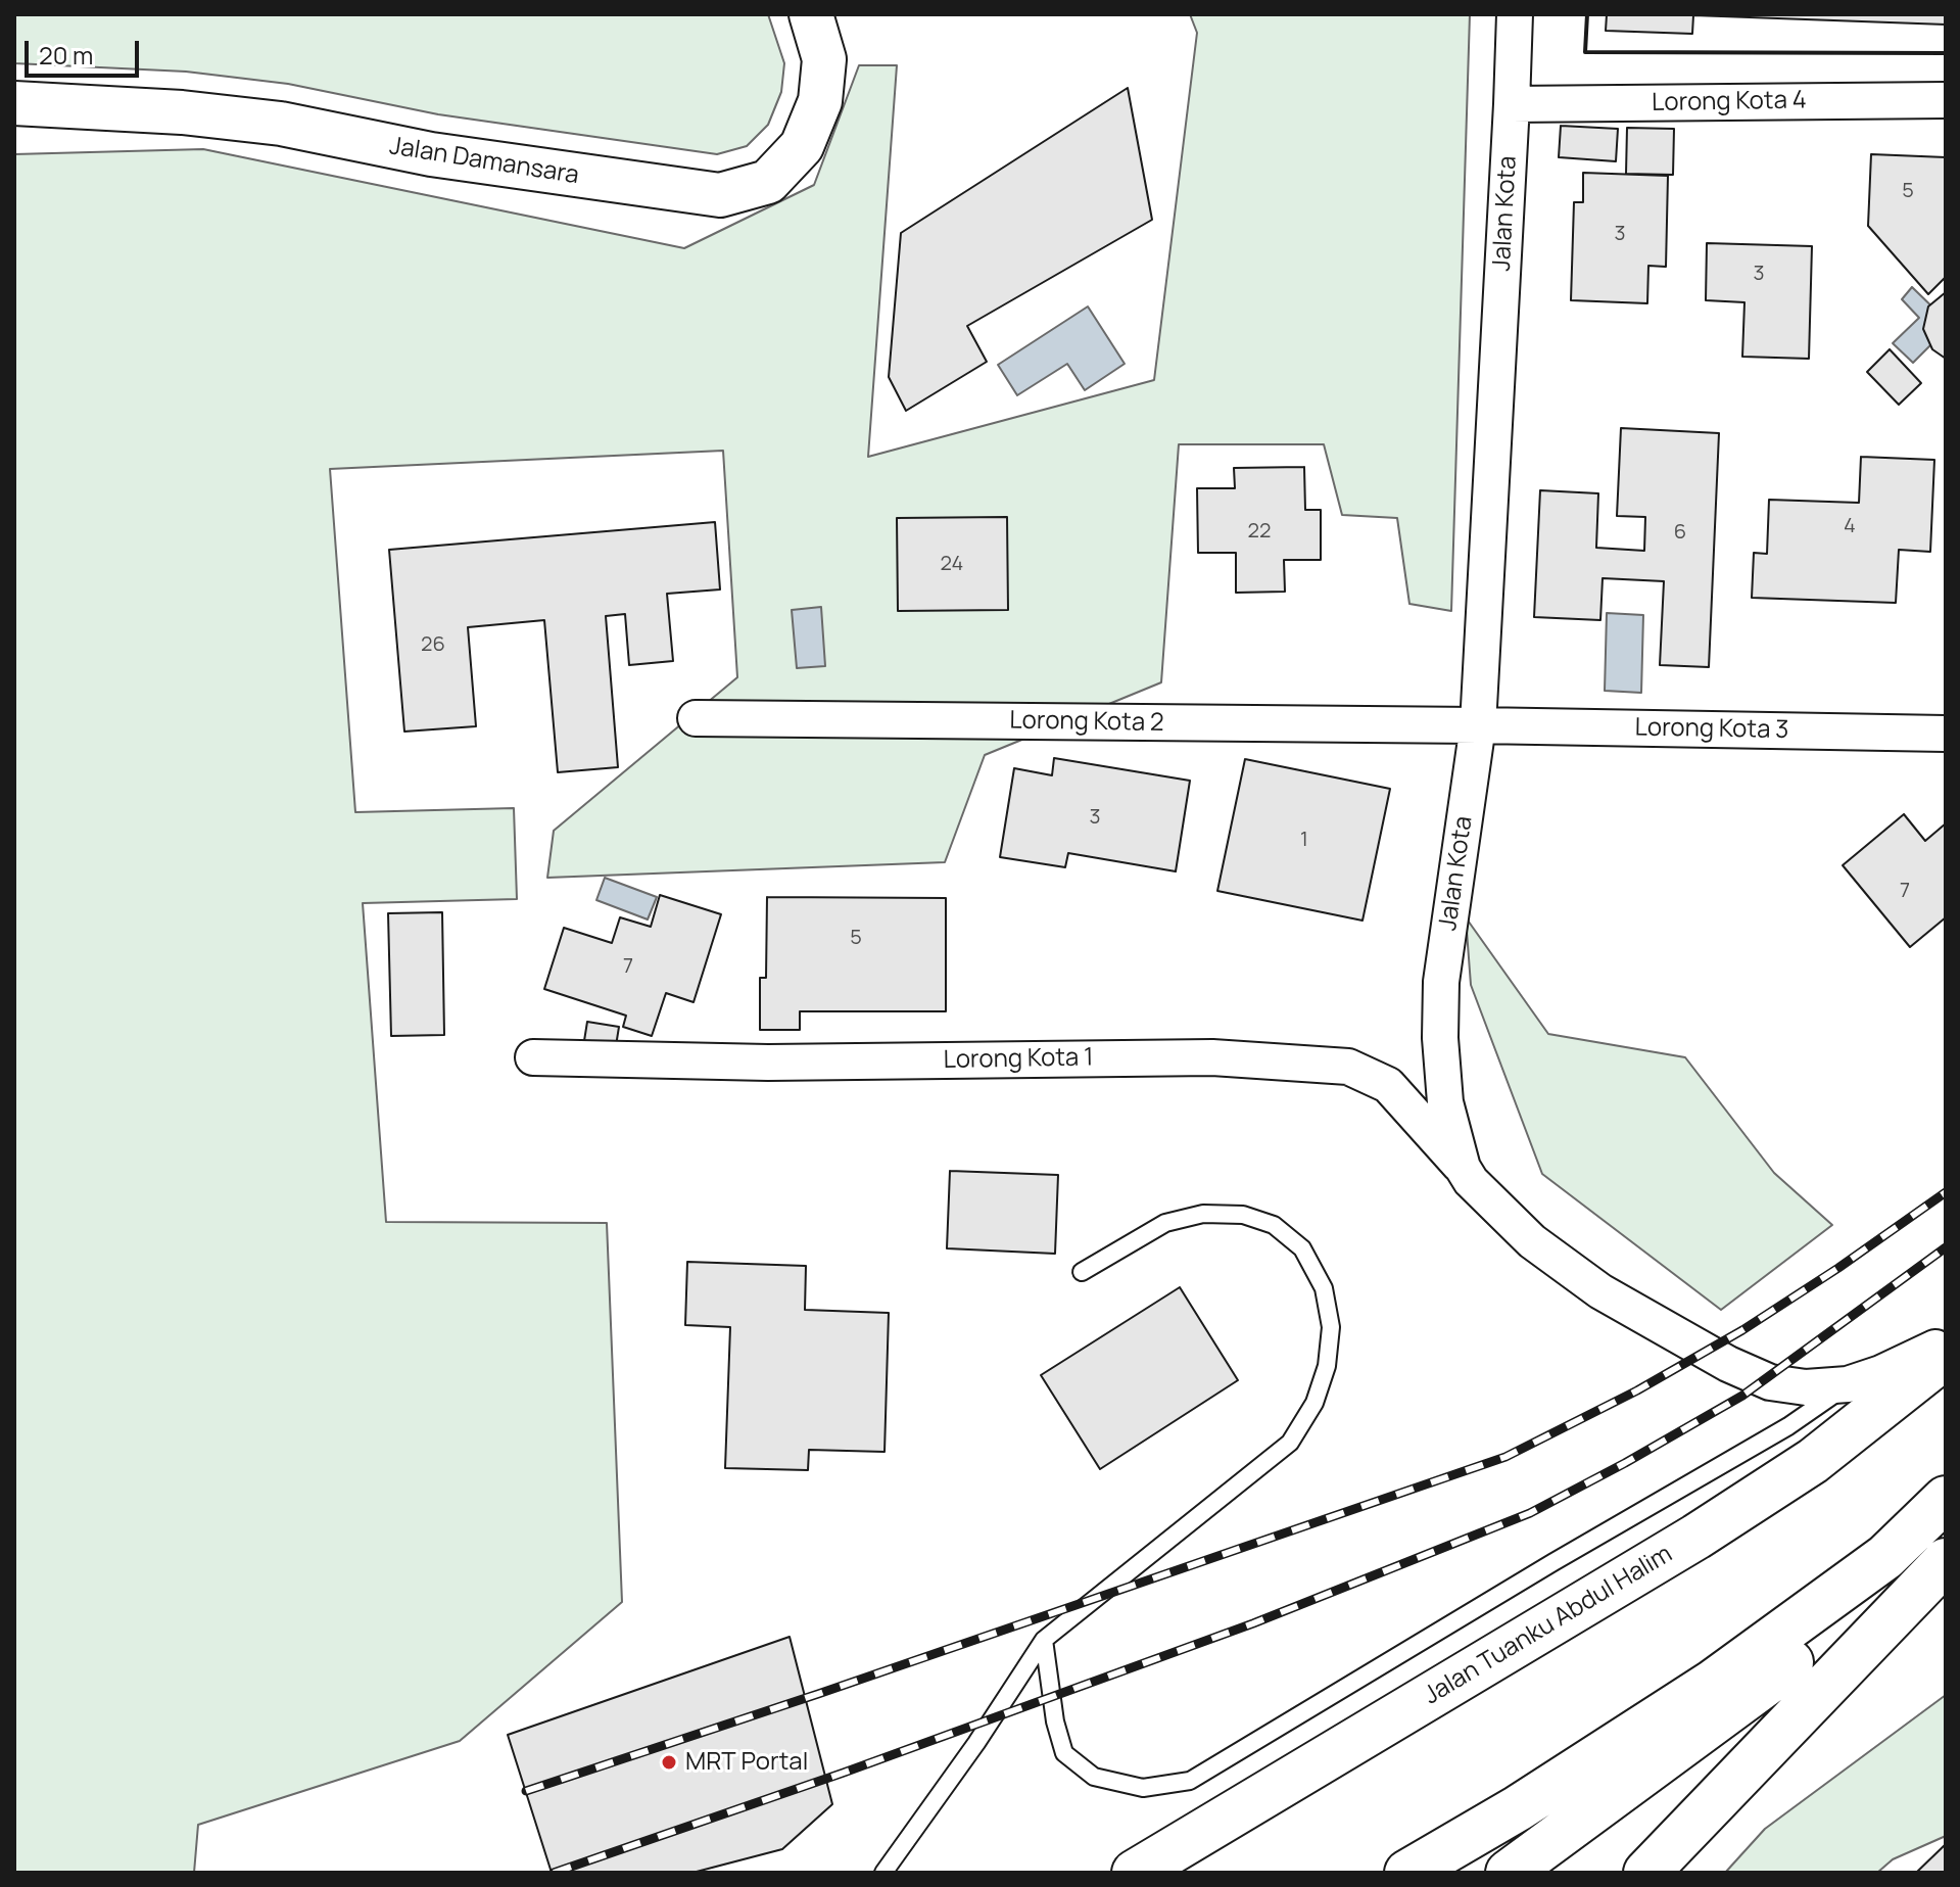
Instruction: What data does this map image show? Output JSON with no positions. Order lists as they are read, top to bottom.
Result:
{
  "streets": {
    "main road": ["Jalan Tuanku Abdul Halim"],
    "street": [
      "Lorong Kota 4",
      "Jalan Damansara",
      "Jalan Kota",
      "Lorong Kota 2",
      "Lorong Kota 3",
      "Lorong Kota 1"
    ]
  },
  "crossings": [
    ["Lorong Kota 4", "Jalan Kota"],
    ["Jalan Kota", "Lorong Kota 2"],
    ["Jalan Kota", "Lorong Kota 3"],
    ["Jalan Kota", "Lorong Kota 1"],
    ["Lorong Kota 2", "Lorong Kota 3"]
  ],
  "places": ["MRT Portal"],
  "house_numbers": [
    "5",
    "3",
    "3",
    "4",
    "22",
    "6",
    "24",
    "26",
    "3",
    "1",
    "7",
    "5",
    "7"
  ],
  "scale_bar": "20 m"
}
